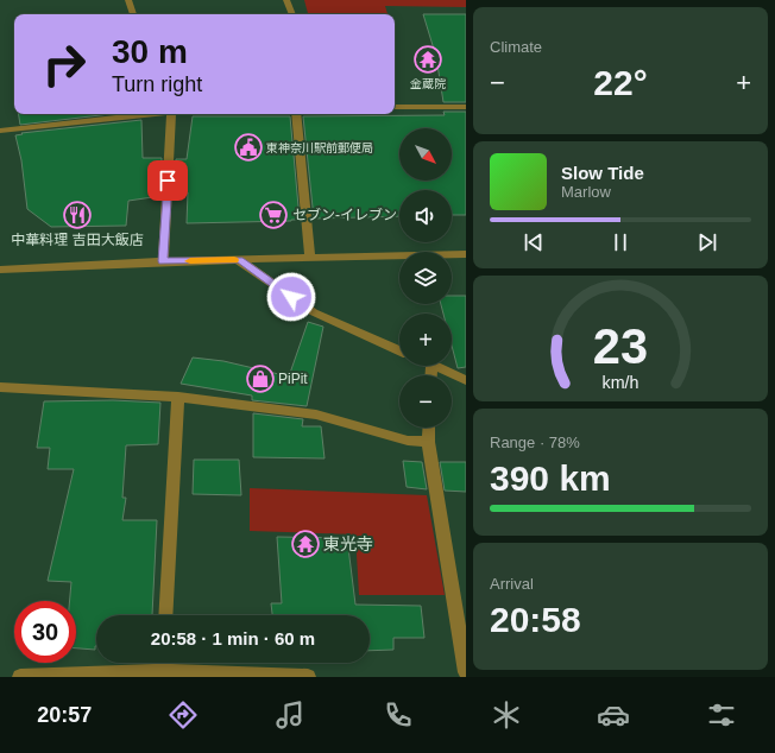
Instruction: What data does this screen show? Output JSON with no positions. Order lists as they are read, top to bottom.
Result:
{
  "places": {
    "temple": ["金蔵院", "東光寺"],
    "public building": ["東神奈川駅前郵便局"],
    "restaurant": ["中華料理 吉田大飯店"],
    "supermarket": ["セブン-イレブン"],
    "shop": ["PiPit"]
  },
  "north": "bottom right",
  "page": {
    "tile": [
      "Climate",
      ["Range · 78%", "390 km"],
      ["Arrival", "20:58"]
    ],
    "turn": ["30 m", "Turn right"],
    "heat": ["−", "22°", "+"],
    "map_buttons": ["+", "−"],
    "song": ["Slow Tide", "Marlow"],
    "limit": "30",
    "trip": "20:58 · 1 min · 60 m",
    "tabs": "20:57",
    "gauge": ["23", "km/h"]
  }
}
